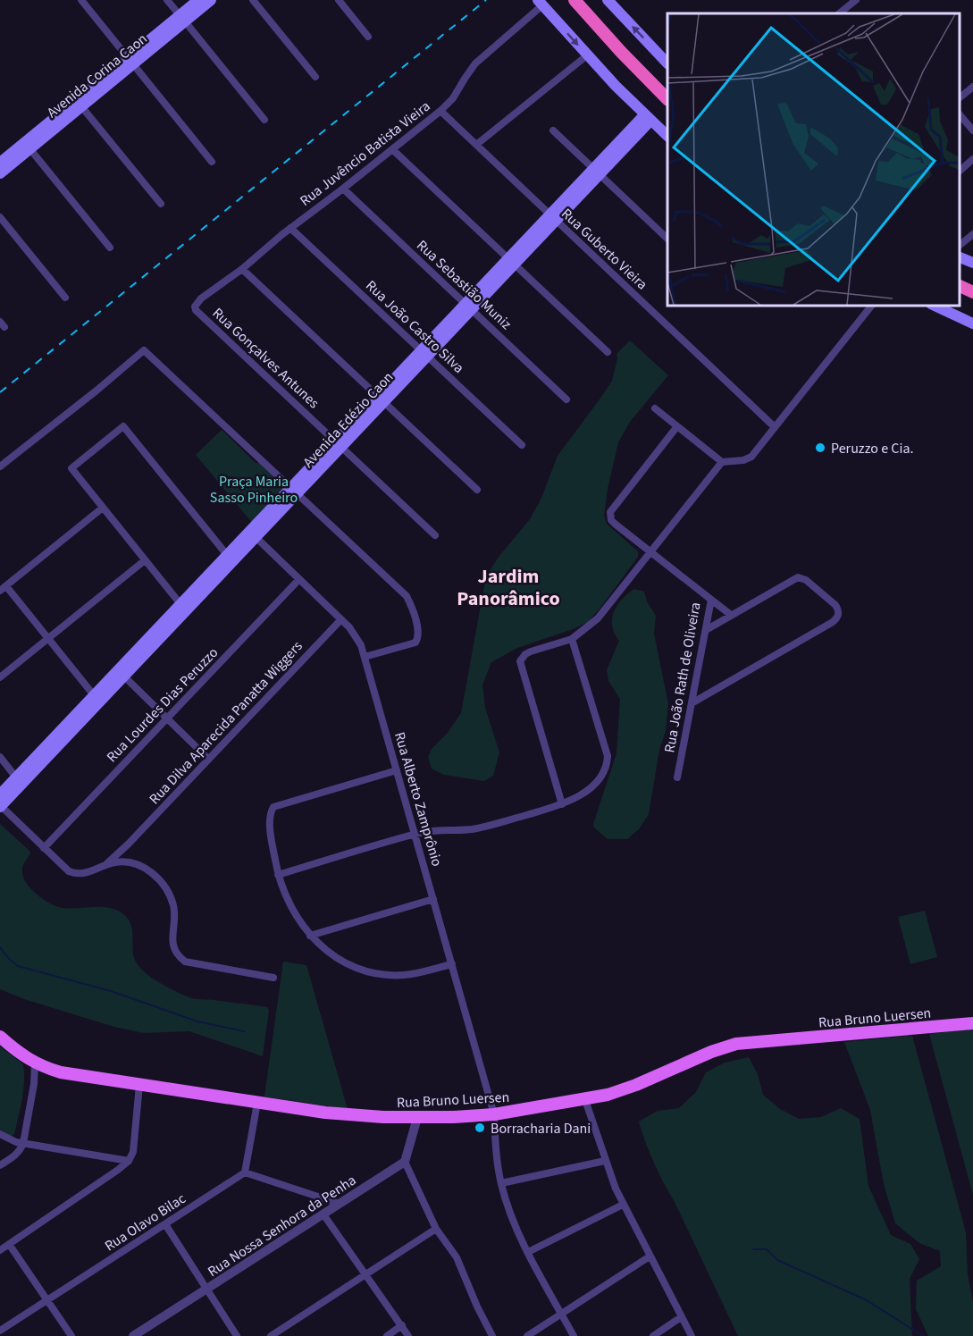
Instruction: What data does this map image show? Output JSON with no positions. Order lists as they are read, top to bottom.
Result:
{
  "streets": {
    "main road": ["Avenida Corina Caon", "Avenida Edézio Caon", "Rua Bruno Luersen"],
    "street": [
      "Rua Juvêncio Batista Vieira",
      "Rua Guberto Vieira",
      "Rua Sebastião Muniz",
      "Rua João Castro Silva",
      "Rua Gonçalves Antunes",
      "Rua João Rath de Oliveira",
      "Rua Lourdes Dias Peruzzo",
      "Rua Dilva Aparecida Panatta Wiggers",
      "Rua Alberto Zamprônio",
      "Rua Olavo Bilac",
      "Rua Nossa Senhora da Penha"
    ]
  },
  "crossings": [
    ["Rua Juvêncio Batista Vieira", "Rua Guberto Vieira"],
    ["Rua Juvêncio Batista Vieira", "Rua Sebastião Muniz"],
    ["Rua Juvêncio Batista Vieira", "Rua João Castro Silva"],
    ["Rua Juvêncio Batista Vieira", "Rua Gonçalves Antunes"],
    ["Rua Guberto Vieira", "Avenida Edézio Caon"],
    ["Rua Sebastião Muniz", "Avenida Edézio Caon"],
    ["Rua João Castro Silva", "Avenida Edézio Caon"],
    ["Rua Gonçalves Antunes", "Avenida Edézio Caon"],
    ["Avenida Edézio Caon", "Rua Alberto Zamprônio"],
    ["Rua Lourdes Dias Peruzzo", "Rua Alberto Zamprônio"],
    ["Rua Dilva Aparecida Panatta Wiggers", "Rua Alberto Zamprônio"],
    ["Rua Alberto Zamprônio", "Rua Bruno Luersen"]
  ],
  "districts": ["Jardim Panorâmico"],
  "parks": ["Praça Maria Sasso Pinheiro"],
  "places": ["Peruzzo e Cia.", "Borracharia Dani"]
}
